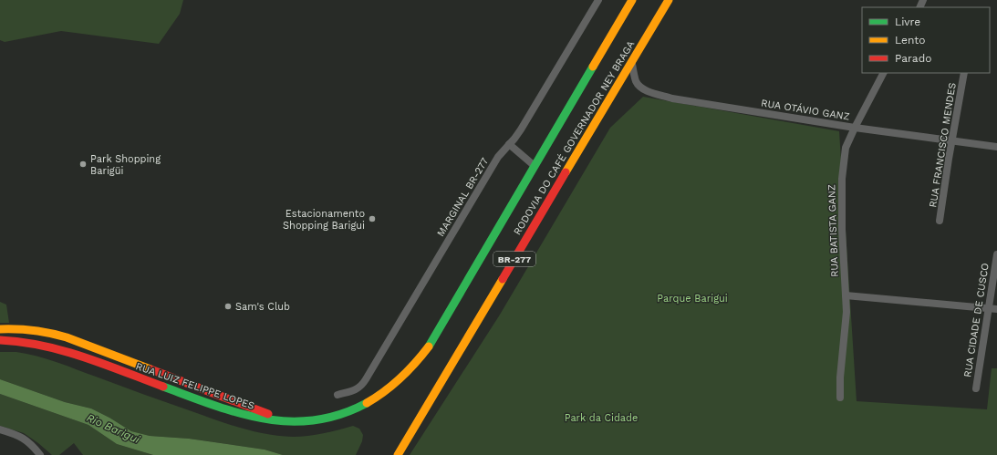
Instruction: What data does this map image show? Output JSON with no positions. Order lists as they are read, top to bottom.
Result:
{
  "streets": {
    "main road": ["RODOVIA DO CAFÉ GOVERNADOR NEY BRAGA", "BR-277", "RUA LUIZ FELIPPE LOPES"],
    "street": [
      "RUA OTÁVIO GANZ",
      "RUA FRANCISCO MENDES",
      "MARGINAL BR-277",
      "RUA BATISTA GANZ",
      "RUA CIDADE DE CUSCO"
    ]
  },
  "crossings": [
    ["RUA OTÁVIO GANZ", "RODOVIA DO CAFÉ GOVERNADOR NEY BRAGA"],
    ["RUA OTÁVIO GANZ", "RUA FRANCISCO MENDES"],
    ["RUA OTÁVIO GANZ", "RUA BATISTA GANZ"],
    ["RODOVIA DO CAFÉ GOVERNADOR NEY BRAGA", "RUA LUIZ FELIPPE LOPES"]
  ],
  "water": ["Rio Barigui"],
  "parks": ["Parque Barigui", "Park da Cidade"],
  "places": ["Park Shopping Barigüi", "Estacionamento Shopping Barigui", "Sam's Club"],
  "legend": ["Livre", "Lento", "Parado"]
}
